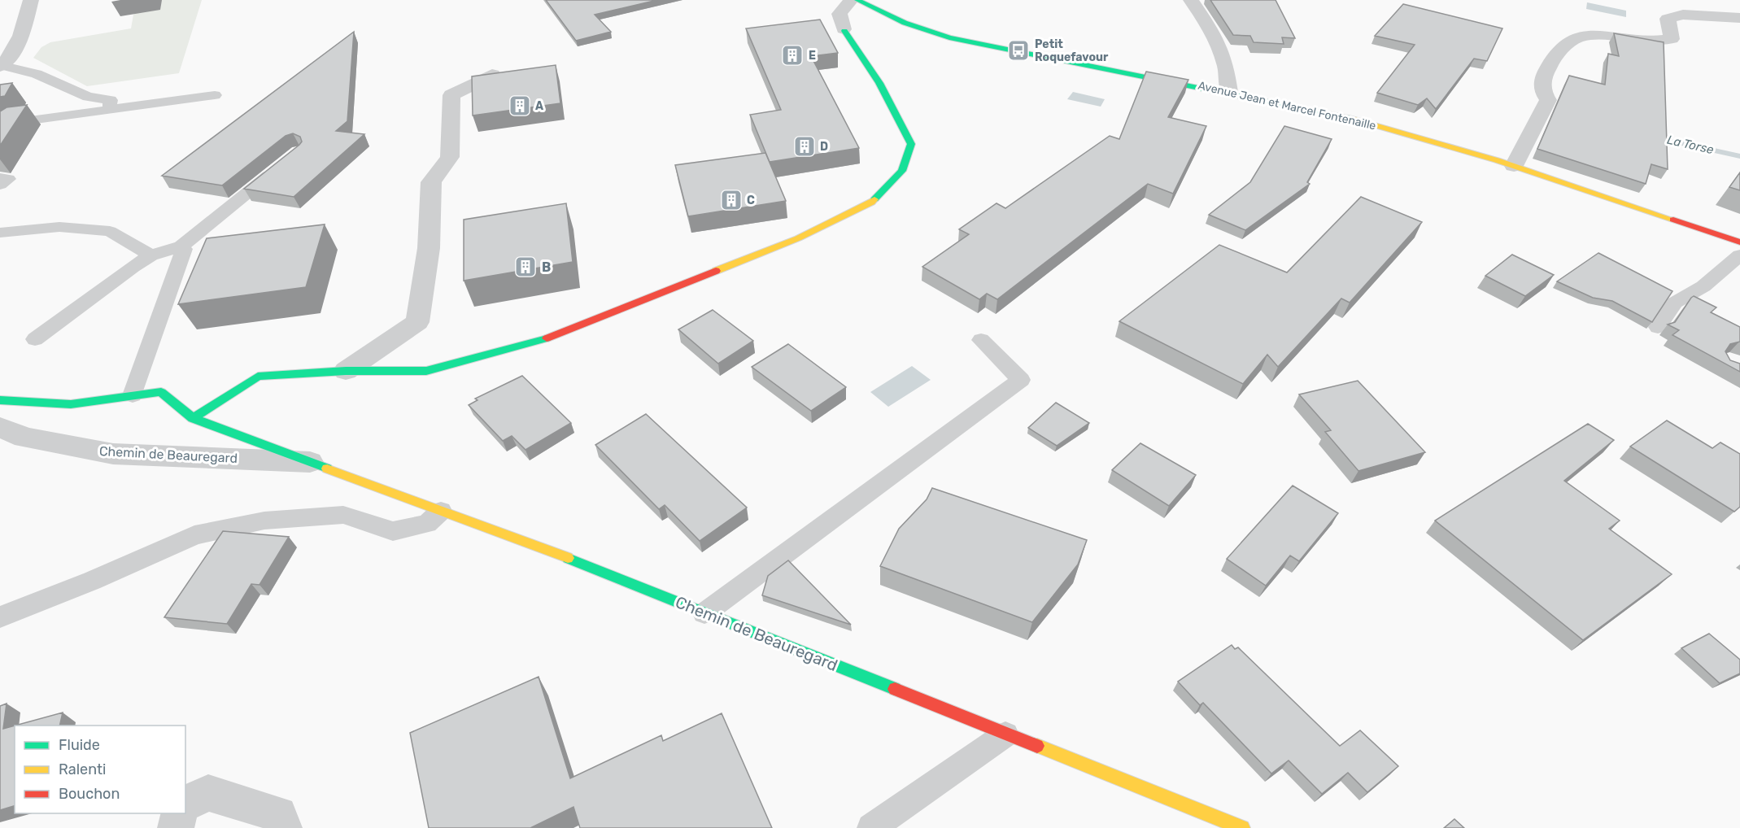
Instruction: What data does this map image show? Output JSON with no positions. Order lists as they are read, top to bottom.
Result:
{
  "streets": {
    "street": ["Avenue Jean et Marcel Fontenaille", "Chemin de Beauregard"]
  },
  "water": ["La Torse"],
  "places": {
    "bus stop": ["Petit Roquefavour"],
    "building": [
      "E",
      "A",
      "D",
      "C",
      "B"
    ]
  },
  "legend": ["Fluide", "Ralenti", "Bouchon"]
}
